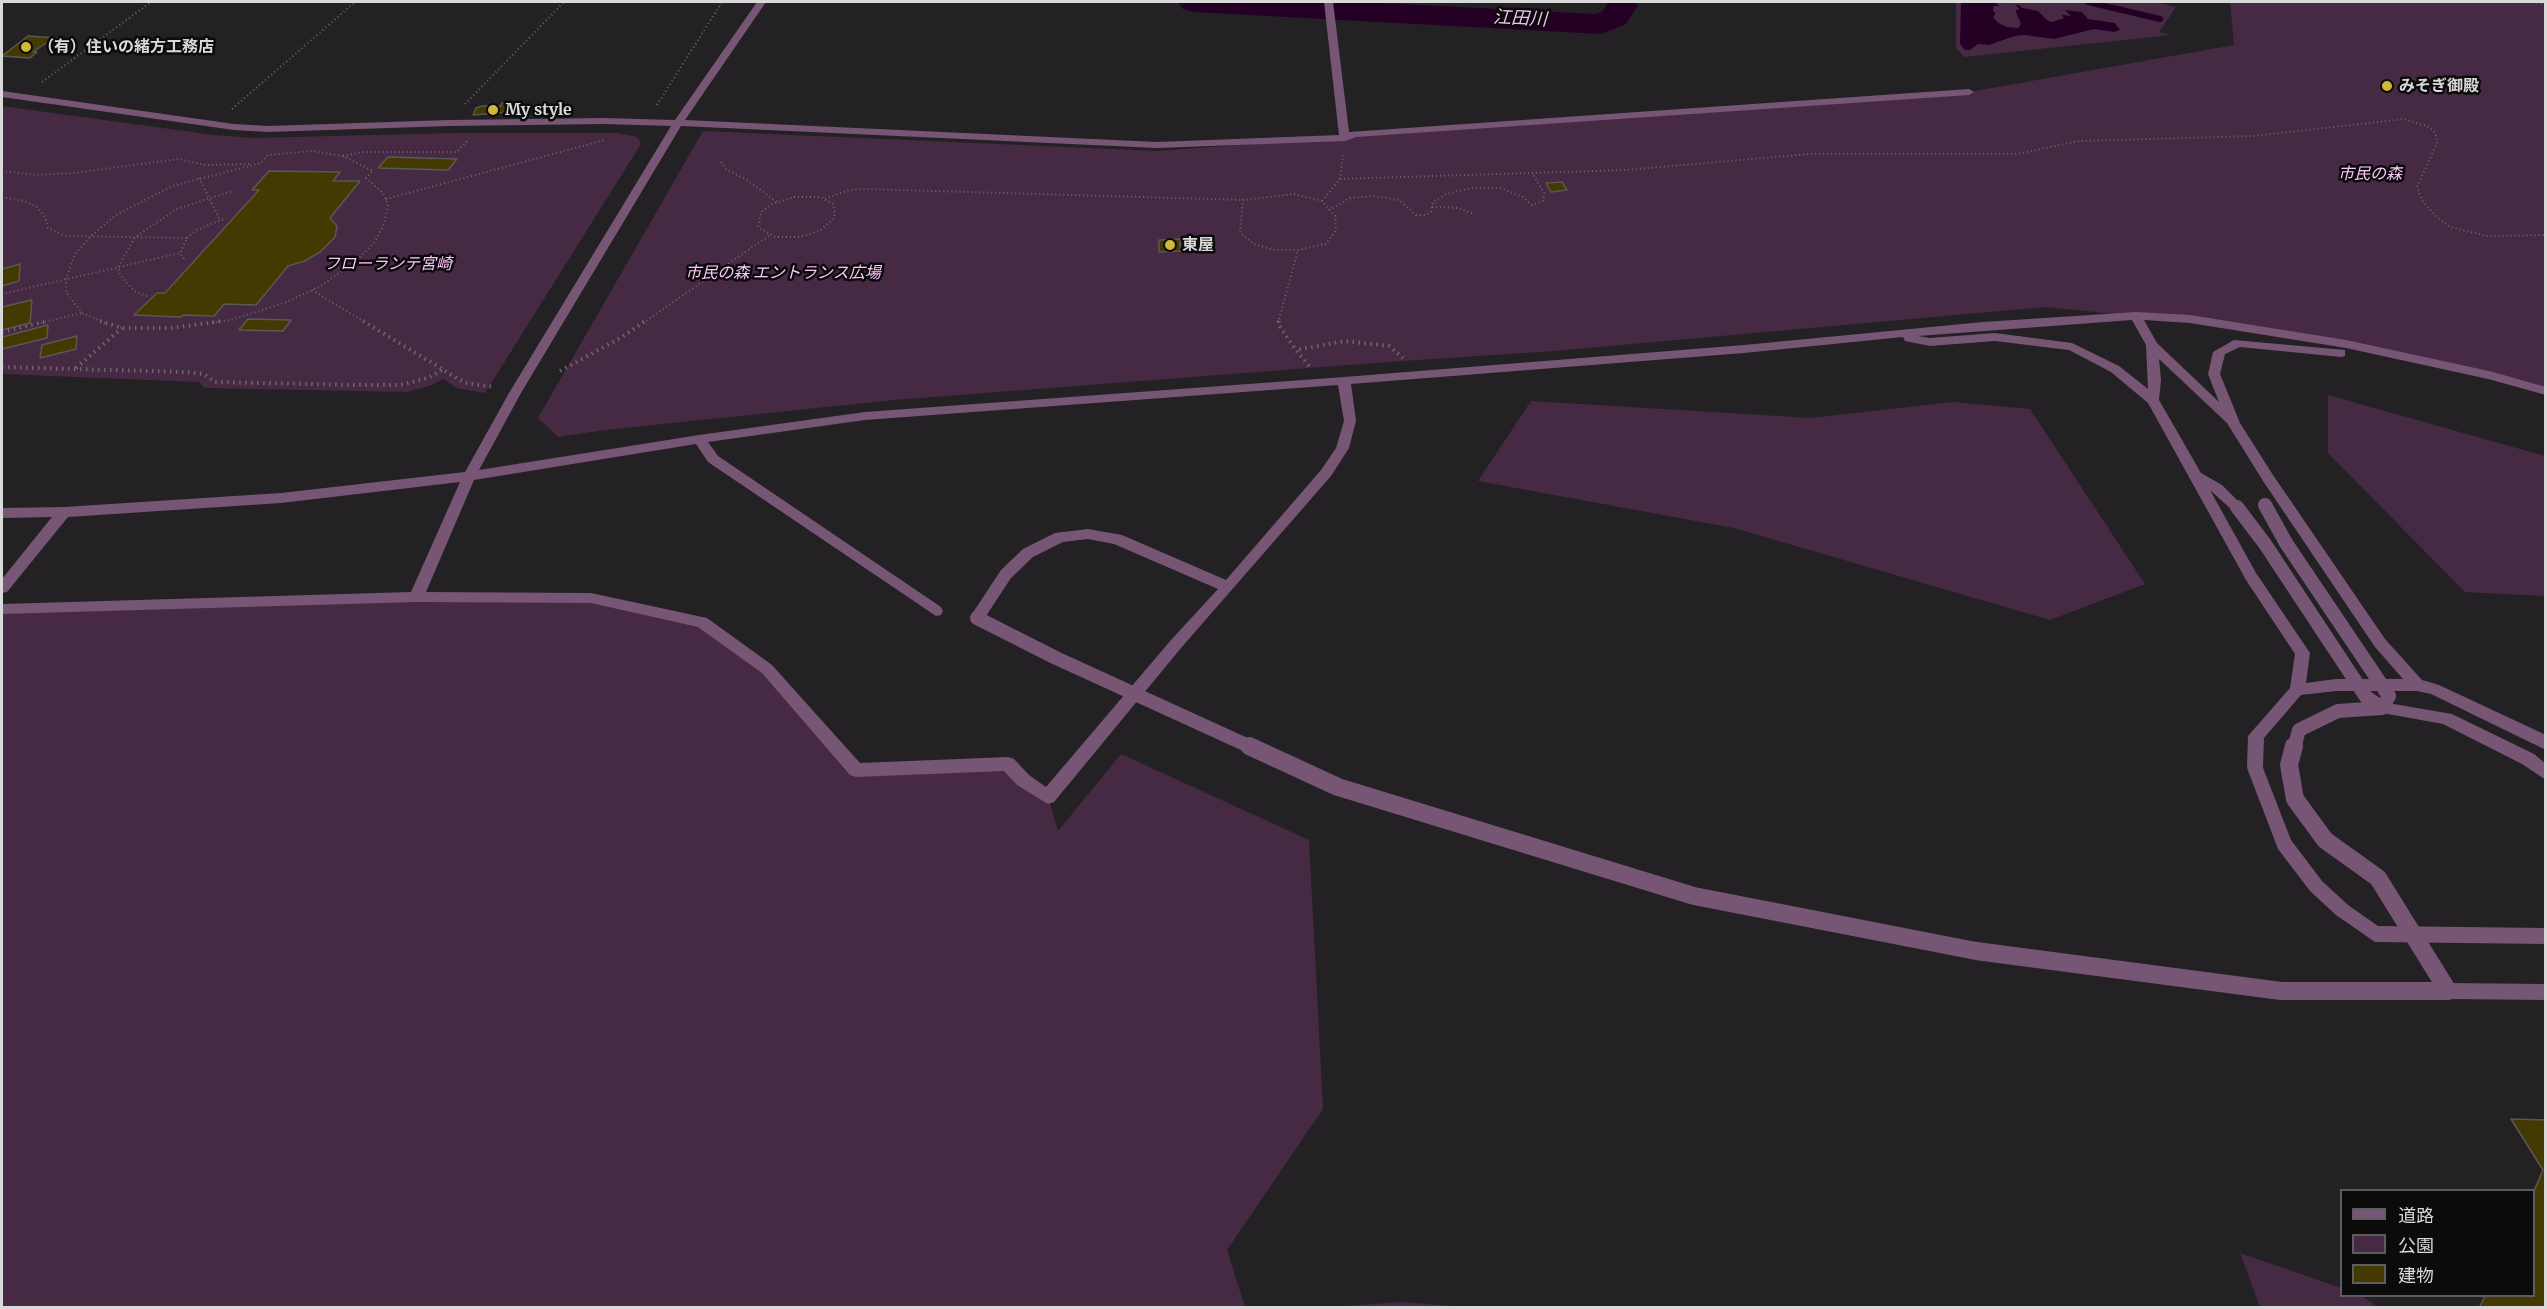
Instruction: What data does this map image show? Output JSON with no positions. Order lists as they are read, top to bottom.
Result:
{
  "water": ["江田川"],
  "parks": ["市民の森", "フローランテ宮崎", "市民の森 エントランス広場"],
  "places": [
    "（有）住いの緒方工務店",
    "みそぎ御殿",
    "My style",
    "東屋"
  ],
  "legend": ["道路", "公園", "建物"]
}
